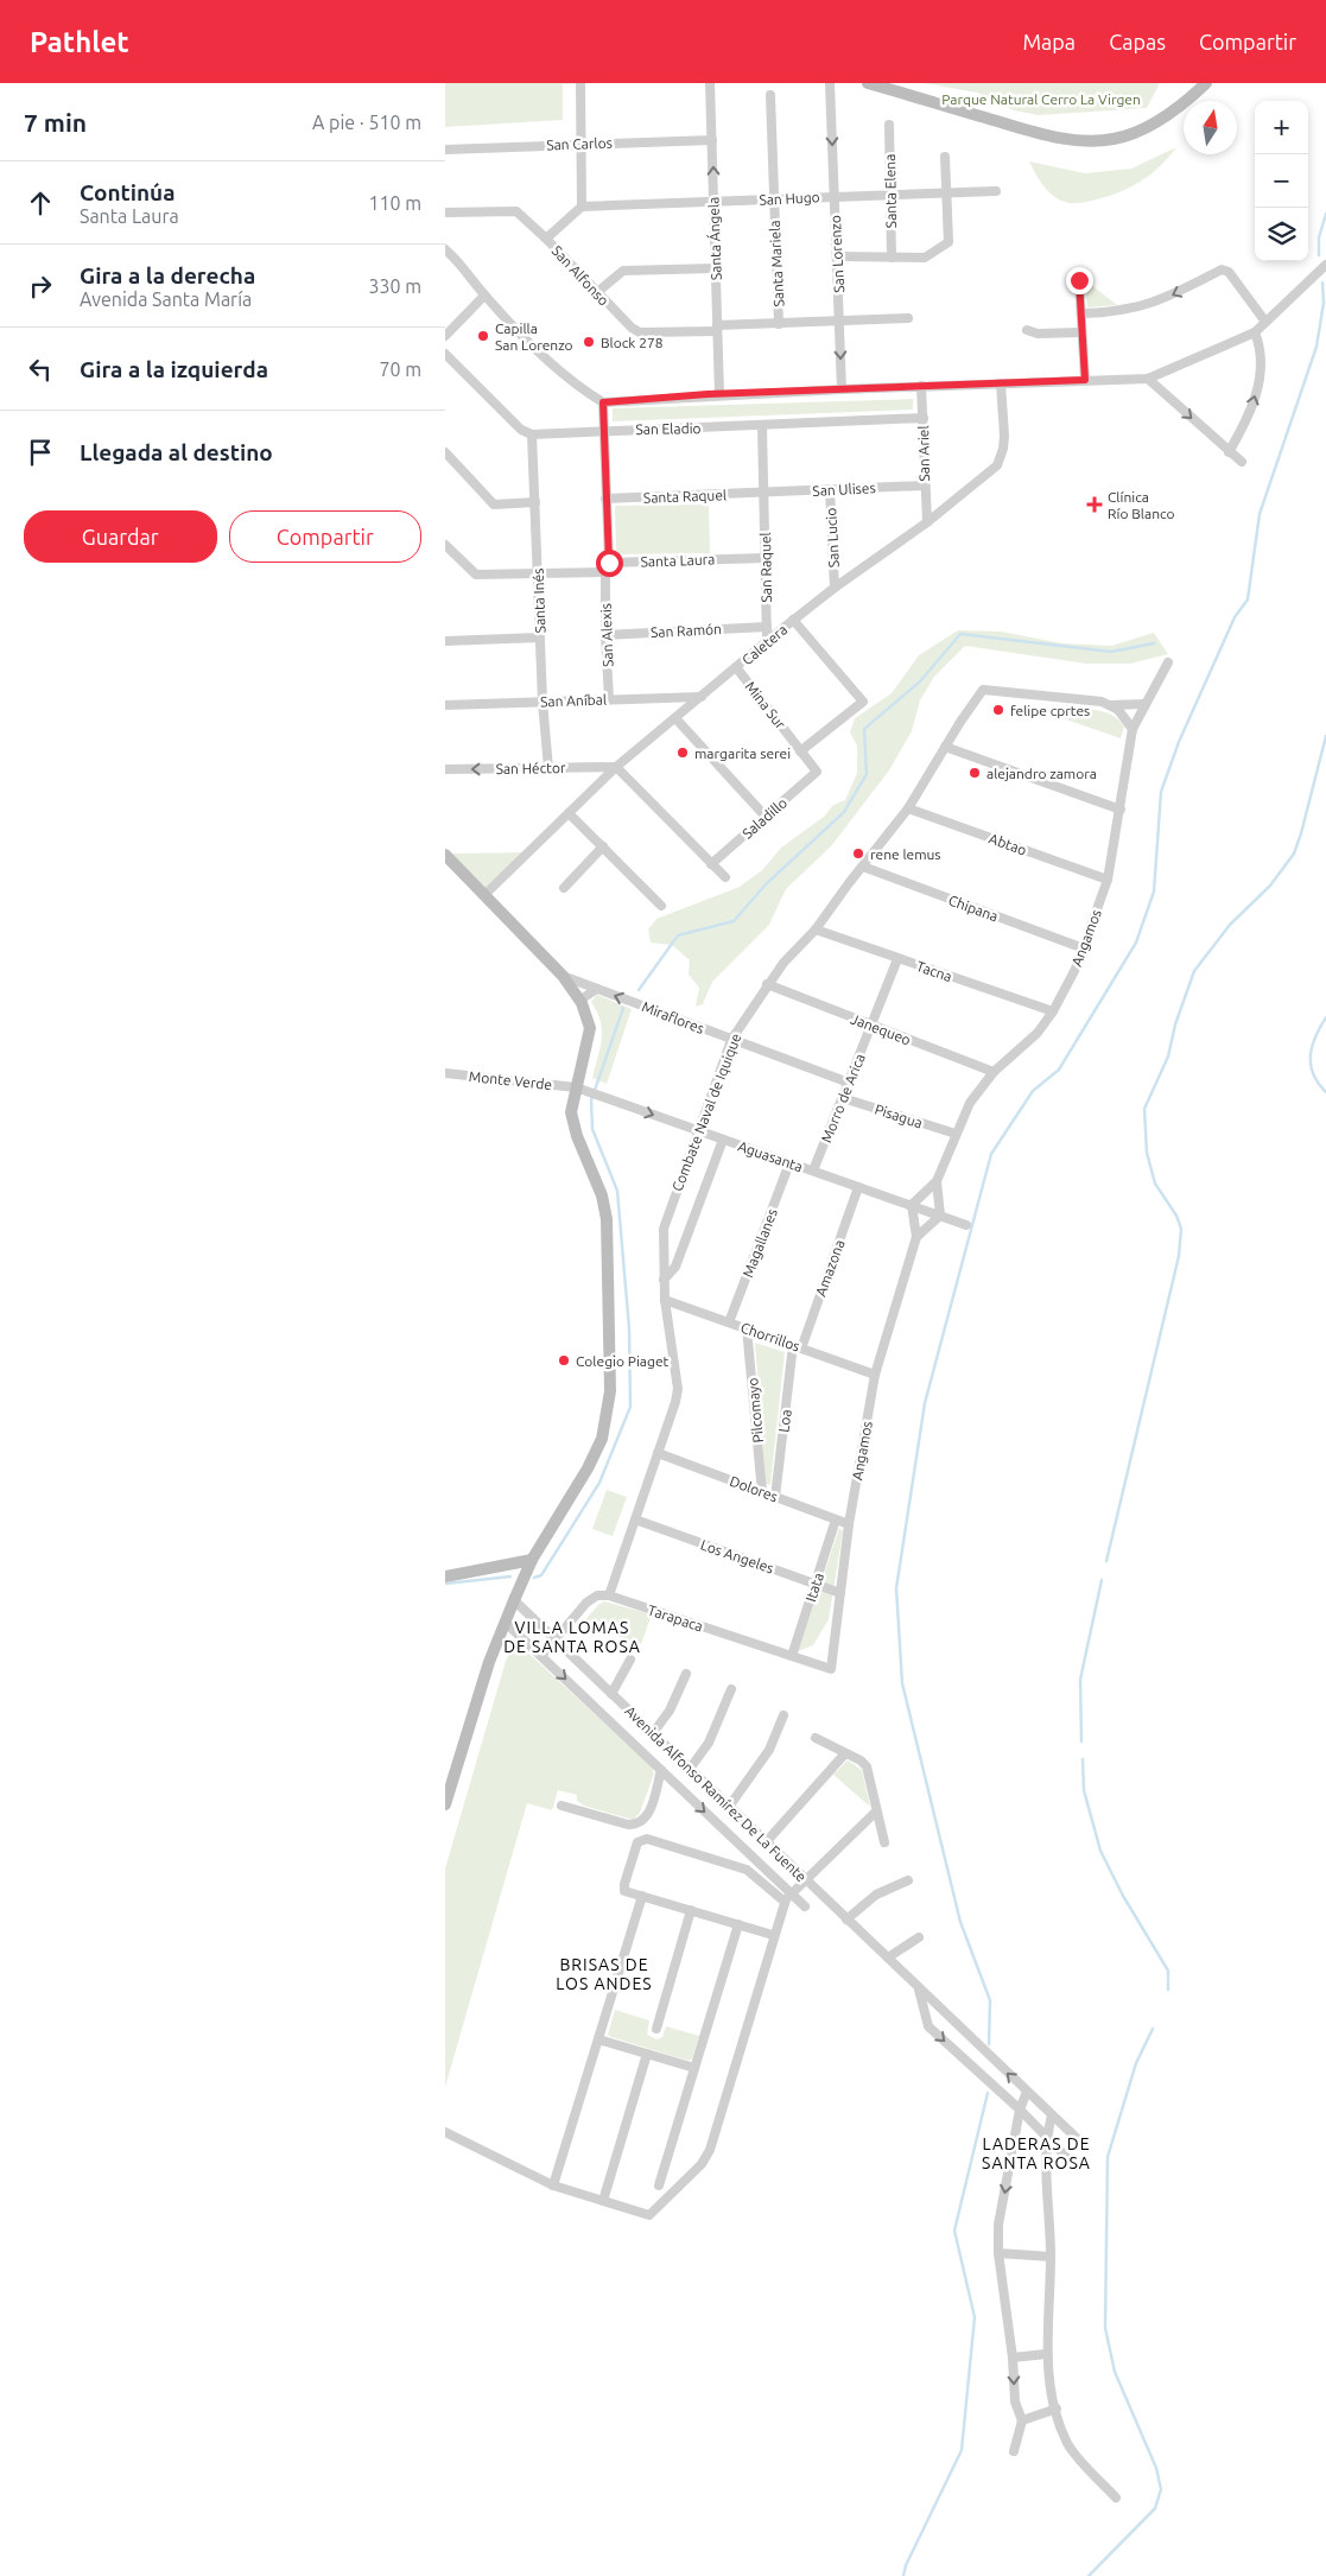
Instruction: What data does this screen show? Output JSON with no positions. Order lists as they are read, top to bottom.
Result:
{
  "streets": {
    "street": [
      "San Carlos",
      "Santa Elena",
      "San Hugo",
      "Santa Ángela",
      "San Lorenzo",
      "Santa Mariela",
      "San Alfonso",
      "San Eladio",
      "San Ariel",
      "San Ulises",
      "Santa Raquel",
      "San Lucio",
      "Santa Laura",
      "San Raquel",
      "Santa Inés",
      "San Ramón",
      "San Alexis",
      "Caletera",
      "San Aníbal",
      "Mina Sur",
      "San Héctor",
      "Saladillo",
      "Abtao",
      "Chipana",
      "Angamos",
      "Tacna",
      "Miraflores",
      "Janequeo",
      "Monte Verde",
      "Morro de Arica",
      "Combate Naval de Iquique",
      "Pisagua",
      "Aguasanta",
      "Magallanes",
      "Amazona",
      "Chorrillos",
      "Pilcomayo",
      "Loa",
      "Dolores",
      "Los Angeles",
      "Itata",
      "Tarapaca",
      "Avenida Alfonso Ramírez De La Fuente"
    ]
  },
  "crossings": [
    ["San Carlos", "Santa Ángela"],
    ["Santa Elena", "San Hugo"],
    ["San Hugo", "Santa Ángela"],
    ["San Hugo", "San Lorenzo"],
    ["San Hugo", "Santa Mariela"],
    ["Santa Ángela", "San Alfonso"],
    ["San Lorenzo", "San Alfonso"],
    ["Santa Mariela", "San Alfonso"],
    ["San Eladio", "San Ariel"],
    ["San Eladio", "San Raquel"],
    ["San Eladio", "Santa Inés"],
    ["San Ariel", "San Ulises"],
    ["San Ariel", "Caletera"],
    ["San Ulises", "Santa Raquel"],
    ["San Ulises", "San Lucio"],
    ["San Ulises", "San Raquel"],
    ["Santa Raquel", "San Raquel"],
    ["San Lucio", "Caletera"],
    ["Santa Laura", "San Raquel"],
    ["Santa Laura", "Santa Inés"],
    ["Santa Laura", "San Alexis"],
    ["San Raquel", "San Ramón"],
    ["San Raquel", "Caletera"],
    ["Santa Inés", "San Aníbal"],
    ["Santa Inés", "San Héctor"],
    ["San Ramón", "San Alexis"],
    ["San Alexis", "San Aníbal"],
    ["Caletera", "San Aníbal"],
    ["Caletera", "Mina Sur"],
    ["Caletera", "San Héctor"],
    ["Mina Sur", "Saladillo"],
    ["Abtao", "Angamos"],
    ["Abtao", "Combate Naval de Iquique"],
    ["Chipana", "Angamos"],
    ["Chipana", "Combate Naval de Iquique"],
    ["Angamos", "Tacna"],
    ["Angamos", "Janequeo"],
    ["Angamos", "Combate Naval de Iquique"],
    ["Angamos", "Pisagua"],
    ["Angamos", "Aguasanta"],
    ["Angamos", "Chorrillos"],
    ["Angamos", "Dolores"],
    ["Angamos", "Los Angeles"],
    ["Angamos", "Tarapaca"],
    ["Tacna", "Morro de Arica"],
    ["Tacna", "Combate Naval de Iquique"],
    ["Miraflores", "Morro de Arica"],
    ["Miraflores", "Combate Naval de Iquique"],
    ["Janequeo", "Morro de Arica"],
    ["Janequeo", "Combate Naval de Iquique"],
    ["Monte Verde", "Aguasanta"],
    ["Morro de Arica", "Pisagua"],
    ["Morro de Arica", "Aguasanta"],
    ["Combate Naval de Iquique", "Aguasanta"],
    ["Combate Naval de Iquique", "Chorrillos"],
    ["Combate Naval de Iquique", "Dolores"],
    ["Combate Naval de Iquique", "Los Angeles"],
    ["Combate Naval de Iquique", "Tarapaca"],
    ["Aguasanta", "Magallanes"],
    ["Aguasanta", "Amazona"],
    ["Magallanes", "Chorrillos"],
    ["Amazona", "Chorrillos"],
    ["Amazona", "Loa"],
    ["Chorrillos", "Pilcomayo"],
    ["Chorrillos", "Loa"],
    ["Pilcomayo", "Dolores"],
    ["Loa", "Dolores"],
    ["Dolores", "Itata"],
    ["Los Angeles", "Itata"],
    ["Itata", "Tarapaca"]
  ],
  "one_way": ["San Lorenzo", "San Héctor", "Miraflores"],
  "districts": ["VILLA LOMAS DE SANTA ROSA", "BRISAS DE LOS ANDES", "LADERAS DE SANTA ROSA"],
  "parks": ["Parque Natural Cerro La Virgen"],
  "places": {
    "other": [
      "Capilla San Lorenzo",
      "Block 278",
      "felipe cprtes",
      "margarita serei",
      "alejandro zamora",
      "rene lemus",
      "Colegio Piaget"
    ],
    "health": ["Clínica Río Blanco"]
  },
  "north": "top",
  "page": {
    "header": "Pathlet",
    "nav": ["Mapa", "Capas", "Compartir"],
    "heading": ["7 min", "A pie · 510 m"],
    "map_buttons": ["+", "−"],
    "list": [
      ["Continúa", "Santa Laura", "110 m"],
      ["Gira a la derecha", "Avenida Santa María", "330 m"],
      ["Gira a la izquierda", "70 m"],
      "Llegada al destino"
    ],
    "buttons": ["Guardar", "Compartir"]
  }
}
